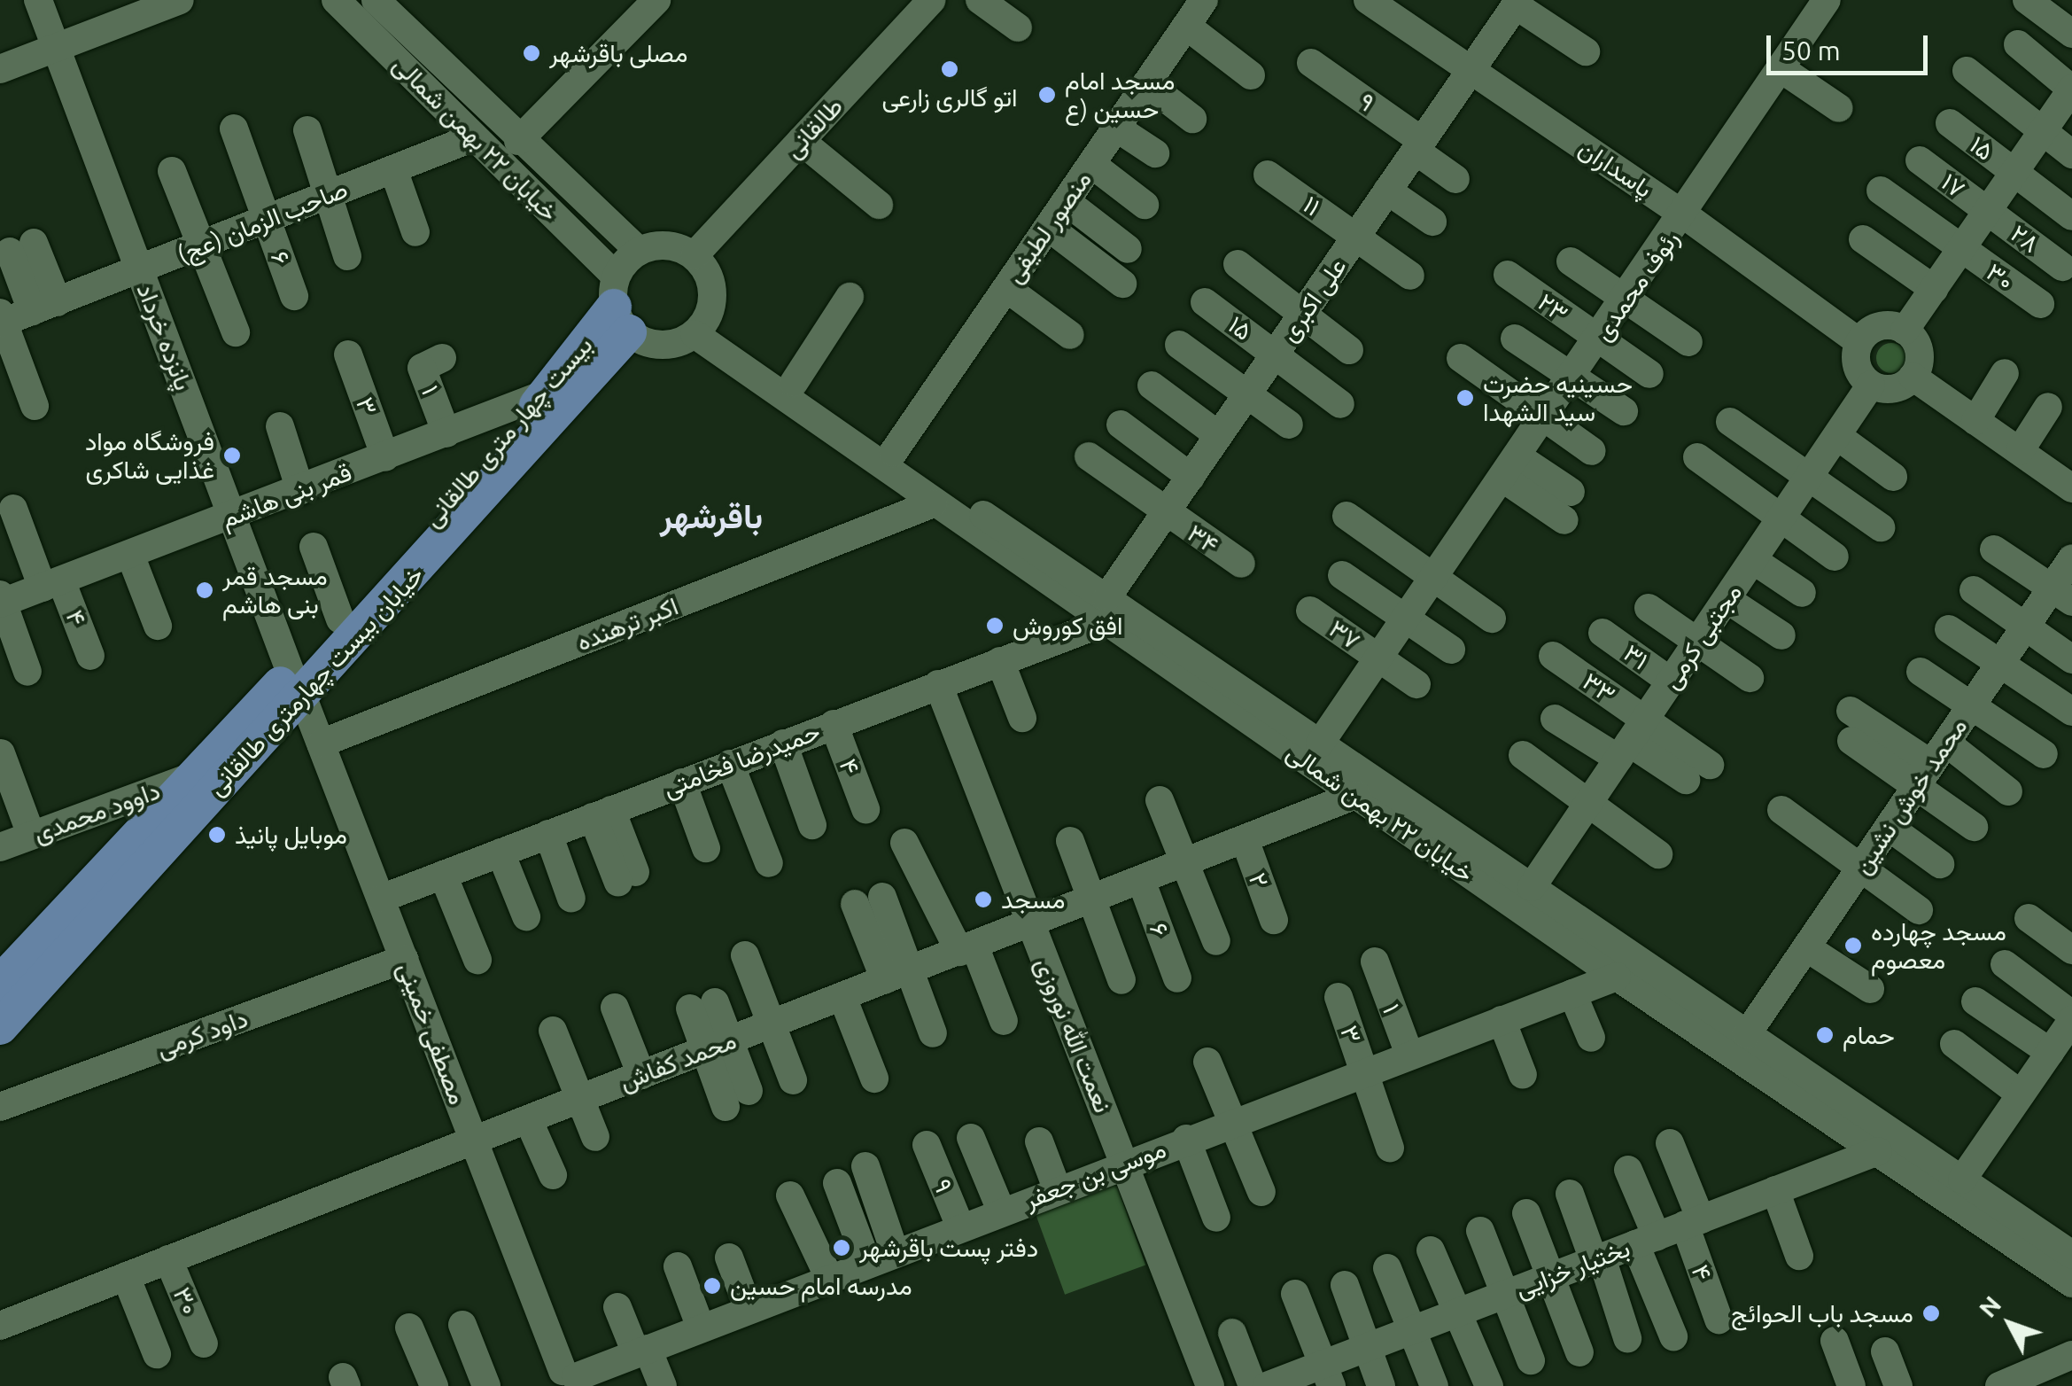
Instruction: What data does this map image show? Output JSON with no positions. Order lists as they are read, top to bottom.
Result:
{
  "streets": {
    "main road": ["بیست چهار متری طالقانی", "خیابان بیست چهارمتری طالقانی"],
    "street": [
      "۹",
      "طالقانی",
      "خیابان ۲۲ بهمن شمالی",
      "۱۵",
      "پاسداران",
      "۱۷",
      "۱۱",
      "صاحب الزمان (عج)",
      "منصور لطیفی",
      "۲۸",
      "۶",
      "۳۰",
      "رئوف محمدی",
      "علی اکبری",
      "۲۳",
      "پانزده خرداد",
      "۱",
      "۳",
      "قمر بنی هاشم",
      "۳۴",
      "۴",
      "اکبر ترهنده",
      "۳۷",
      "مجتبی کرمی",
      "۳۱",
      "۳۳",
      "حمیدرضا فخامتی",
      "محمد خوش نشین",
      "داوود محمدی",
      "۲",
      "داود کرمی",
      "مصطفی خمینی",
      "نعمت الله نوروزی",
      "محمد کفاش",
      "موسی بن جعفر",
      "بختیار خزایی"
    ]
  },
  "crossings": [
    ["۹", "علی اکبری"],
    ["۹", "موسی بن جعفر"],
    ["طالقانی", "خیابان ۲۲ بهمن شمالی"],
    ["طالقانی", "خیابان بیست چهارمتری طالقانی"],
    ["خیابان ۲۲ بهمن شمالی", "صاحب الزمان (عج)"],
    ["خیابان ۲۲ بهمن شمالی", "منصور لطیفی"],
    ["خیابان ۲۲ بهمن شمالی", "رئوف محمدی"],
    ["خیابان ۲۲ بهمن شمالی", "علی اکبری"],
    ["خیابان ۲۲ بهمن شمالی", "اکبر ترهنده"],
    ["خیابان ۲۲ بهمن شمالی", "مجتبی کرمی"],
    ["خیابان ۲۲ بهمن شمالی", "خیابان بیست چهارمتری طالقانی"],
    ["خیابان ۲۲ بهمن شمالی", "حمیدرضا فخامتی"],
    ["خیابان ۲۲ بهمن شمالی", "محمد خوش نشین"],
    ["خیابان ۲۲ بهمن شمالی", "محمد کفاش"],
    ["خیابان ۲۲ بهمن شمالی", "موسی بن جعفر"],
    ["خیابان ۲۲ بهمن شمالی", "بختیار خزایی"],
    ["۱۵", "علی اکبری"],
    ["پاسداران", "رئوف محمدی"],
    ["پاسداران", "علی اکبری"],
    ["پاسداران", "مجتبی کرمی"],
    ["۱۷", "۲۸"],
    ["۱۱", "علی اکبری"],
    ["صاحب الزمان (عج)", "۶"],
    ["صاحب الزمان (عج)", "پانزده خرداد"],
    ["۶", "محمد کفاش"],
    ["۳۰", "محمد کفاش"],
    ["رئوف محمدی", "۲۳"],
    ["رئوف محمدی", "۳۷"],
    ["علی اکبری", "۳۴"],
    ["علی اکبری", "حمیدرضا فخامتی"],
    ["پانزده خرداد", "بیست چهار متری طالقانی"],
    ["پانزده خرداد", "قمر بنی هاشم"],
    ["پانزده خرداد", "خیابان بیست چهارمتری طالقانی"],
    ["پانزده خرداد", "مصطفی خمینی"],
    ["۱", "قمر بنی هاشم"],
    ["۱", "موسی بن جعفر"],
    ["۳", "قمر بنی هاشم"],
    ["۳", "موسی بن جعفر"],
    ["بیست چهار متری طالقانی", "قمر بنی هاشم"],
    ["بیست چهار متری طالقانی", "خیابان بیست چهارمتری طالقانی"],
    ["بیست چهار متری طالقانی", "داوود محمدی"],
    ["بیست چهار متری طالقانی", "مصطفی خمینی"],
    ["قمر بنی هاشم", "۴"],
    ["قمر بنی هاشم", "خیابان بیست چهارمتری طالقانی"],
    ["۴", "حمیدرضا فخامتی"],
    ["۴", "بختیار خزایی"],
    ["اکبر ترهنده", "مصطفی خمینی"],
    ["مجتبی کرمی", "۳۱"],
    ["مجتبی کرمی", "۳۳"],
    ["خیابان بیست چهارمتری طالقانی", "مصطفی خمینی"],
    ["حمیدرضا فخامتی", "مصطفی خمینی"],
    ["حمیدرضا فخامتی", "نعمت الله نوروزی"],
    ["۲", "محمد کفاش"],
    ["داود کرمی", "مصطفی خمینی"],
    ["مصطفی خمینی", "محمد کفاش"],
    ["مصطفی خمینی", "موسی بن جعفر"],
    ["نعمت الله نوروزی", "محمد کفاش"],
    ["نعمت الله نوروزی", "موسی بن جعفر"]
  ],
  "districts": ["باقرشهر"],
  "places": [
    "مصلی باقرشهر",
    "اتو گالری زارعی",
    "مسجد امام حسین (ع",
    "حسینیه حضرت سید الشهدا",
    "فروشگاه مواد غذایی شاکری",
    "مسجد قمر بنی هاشم",
    "افق کوروش",
    "موبایل پانیذ",
    "مسجد",
    "مسجد چهارده معصوم",
    "حمام",
    "دفتر پست باقرشهر",
    "مدرسه امام حسین",
    "مسجد باب الحوائج"
  ],
  "scale_bar": "50 m",
  "north": "top left"
}
